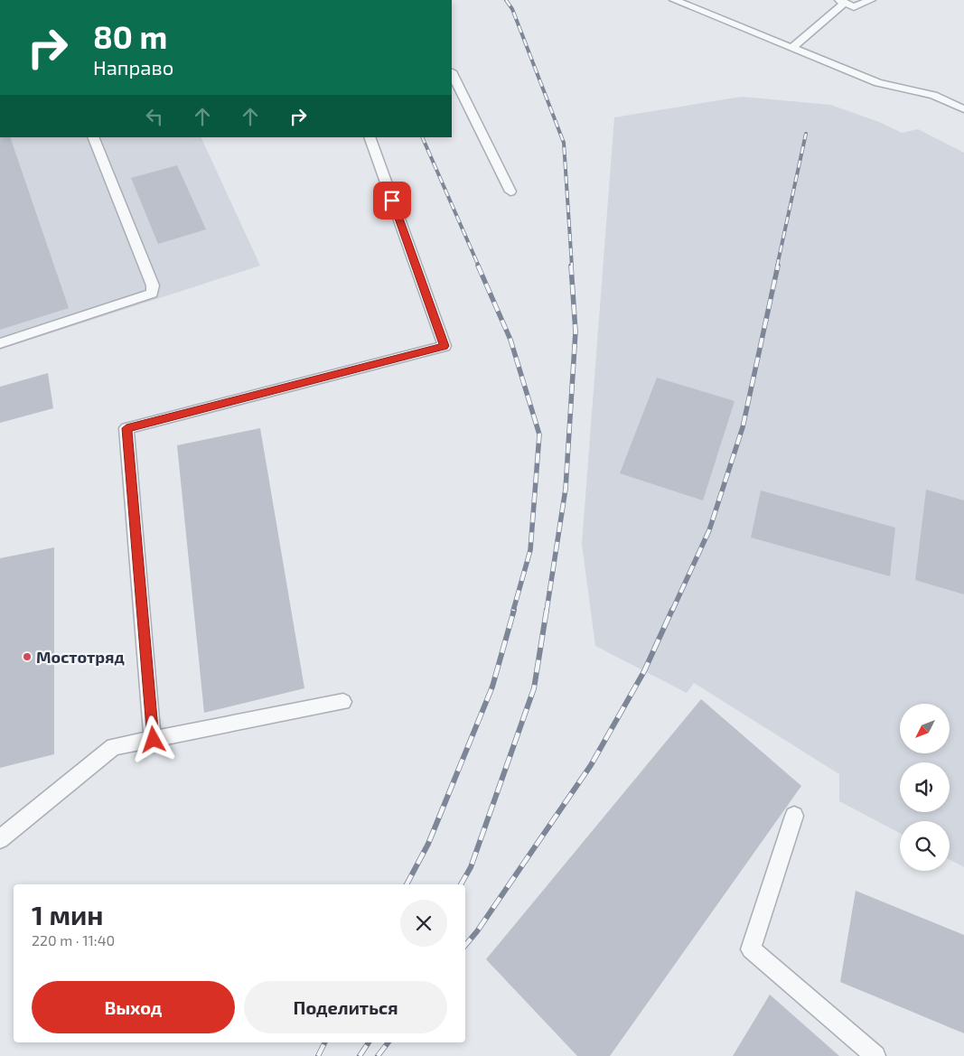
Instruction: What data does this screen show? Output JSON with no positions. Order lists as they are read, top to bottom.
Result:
{
  "places": ["Мостотряд"],
  "north": "bottom left",
  "page": {
    "turn": ["80 m", "Направо"],
    "heading": ["1 мин", "220 m · 11:40"],
    "buttons": ["Выход", "Поделиться"]
  }
}
